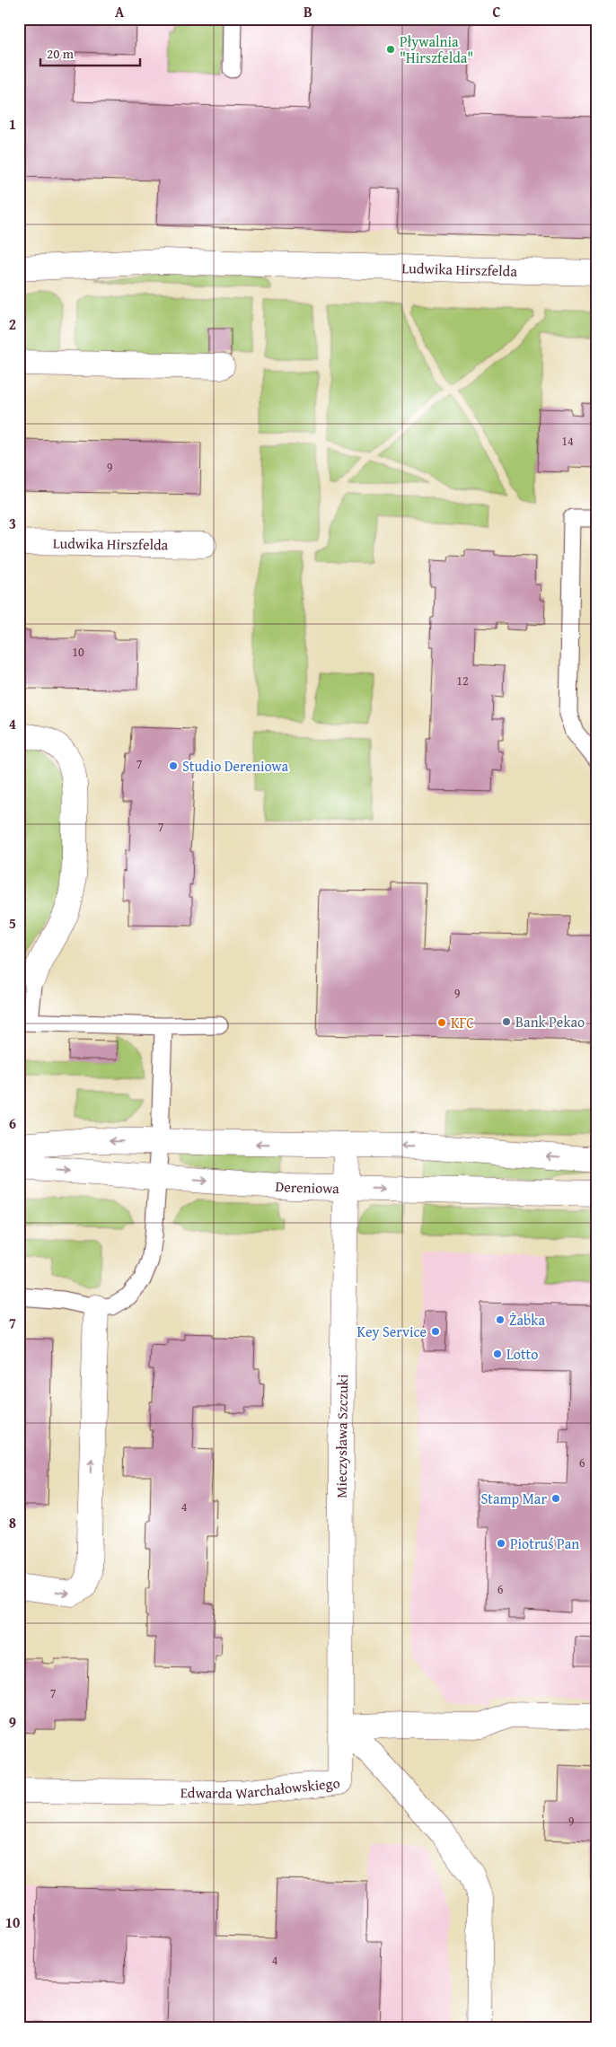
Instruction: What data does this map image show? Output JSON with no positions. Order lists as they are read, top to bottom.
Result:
{
  "streets": {
    "street": [
      "Ludwika Hirszfelda",
      "Dereniowa",
      "Mieczysława Szczuki",
      "Edwarda Warchałowskiego"
    ]
  },
  "crossings": [
    ["Dereniowa", "Mieczysława Szczuki"],
    ["Mieczysława Szczuki", "Edwarda Warchałowskiego"]
  ],
  "places": [
    "Pływalnia \"Hirszfelda\"",
    "Studio Dereniowa",
    "Bank Pekao",
    "KFC",
    "Żabka",
    "Key Service",
    "Lotto",
    "Stamp Mar",
    "Piotruś Pan"
  ],
  "house_numbers": [
    "14",
    "9",
    "10",
    "12",
    "7",
    "7",
    "9",
    "6",
    "4",
    "6",
    "7",
    "9",
    "4"
  ],
  "scale_bar": "20 m",
  "grid": {
    "columns": ["A", "B", "C"],
    "rows": [
      "1",
      "2",
      "3",
      "4",
      "5",
      "6",
      "7",
      "8",
      "9",
      "10"
    ]
  }
}
